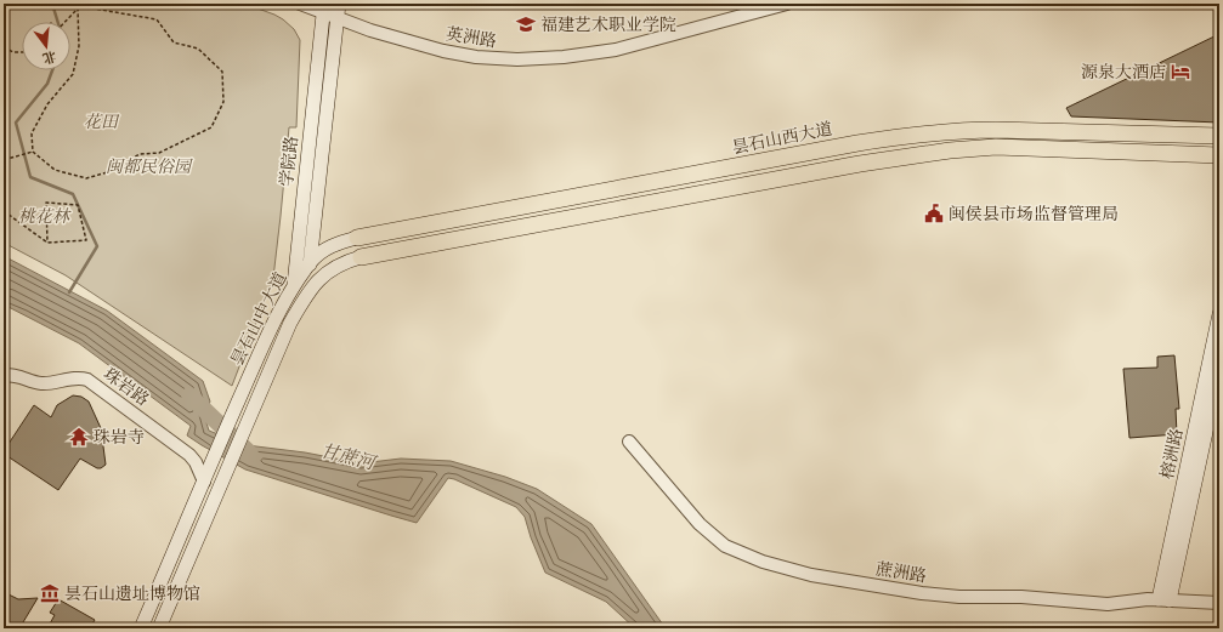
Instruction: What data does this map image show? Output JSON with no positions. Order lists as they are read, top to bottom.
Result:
{
  "streets": {
    "main road": [
      "昙石山西大道",
      "学院路",
      "昙石山中大道",
      "榕洲路"
    ],
    "street": ["英洲路", "珠岩路", "蔗洲路"]
  },
  "crossings": [
    ["英洲路", "学院路"],
    ["昙石山西大道", "昙石山中大道"],
    ["学院路", "昙石山中大道"],
    ["昙石山中大道", "珠岩路"],
    ["榕洲路", "蔗洲路"]
  ],
  "water": ["甘蔗河"],
  "parks": ["花田", "闽都民俗园", "桃花林"],
  "places": {
    "school or university": ["福建艺术职业学院"],
    "hotel": ["源泉大酒店"],
    "public building": ["闽侯县市场监督管理局"],
    "temple": ["珠岩寺"],
    "museum": ["昙石山遗址博物馆"]
  },
  "north": "bottom"
}
